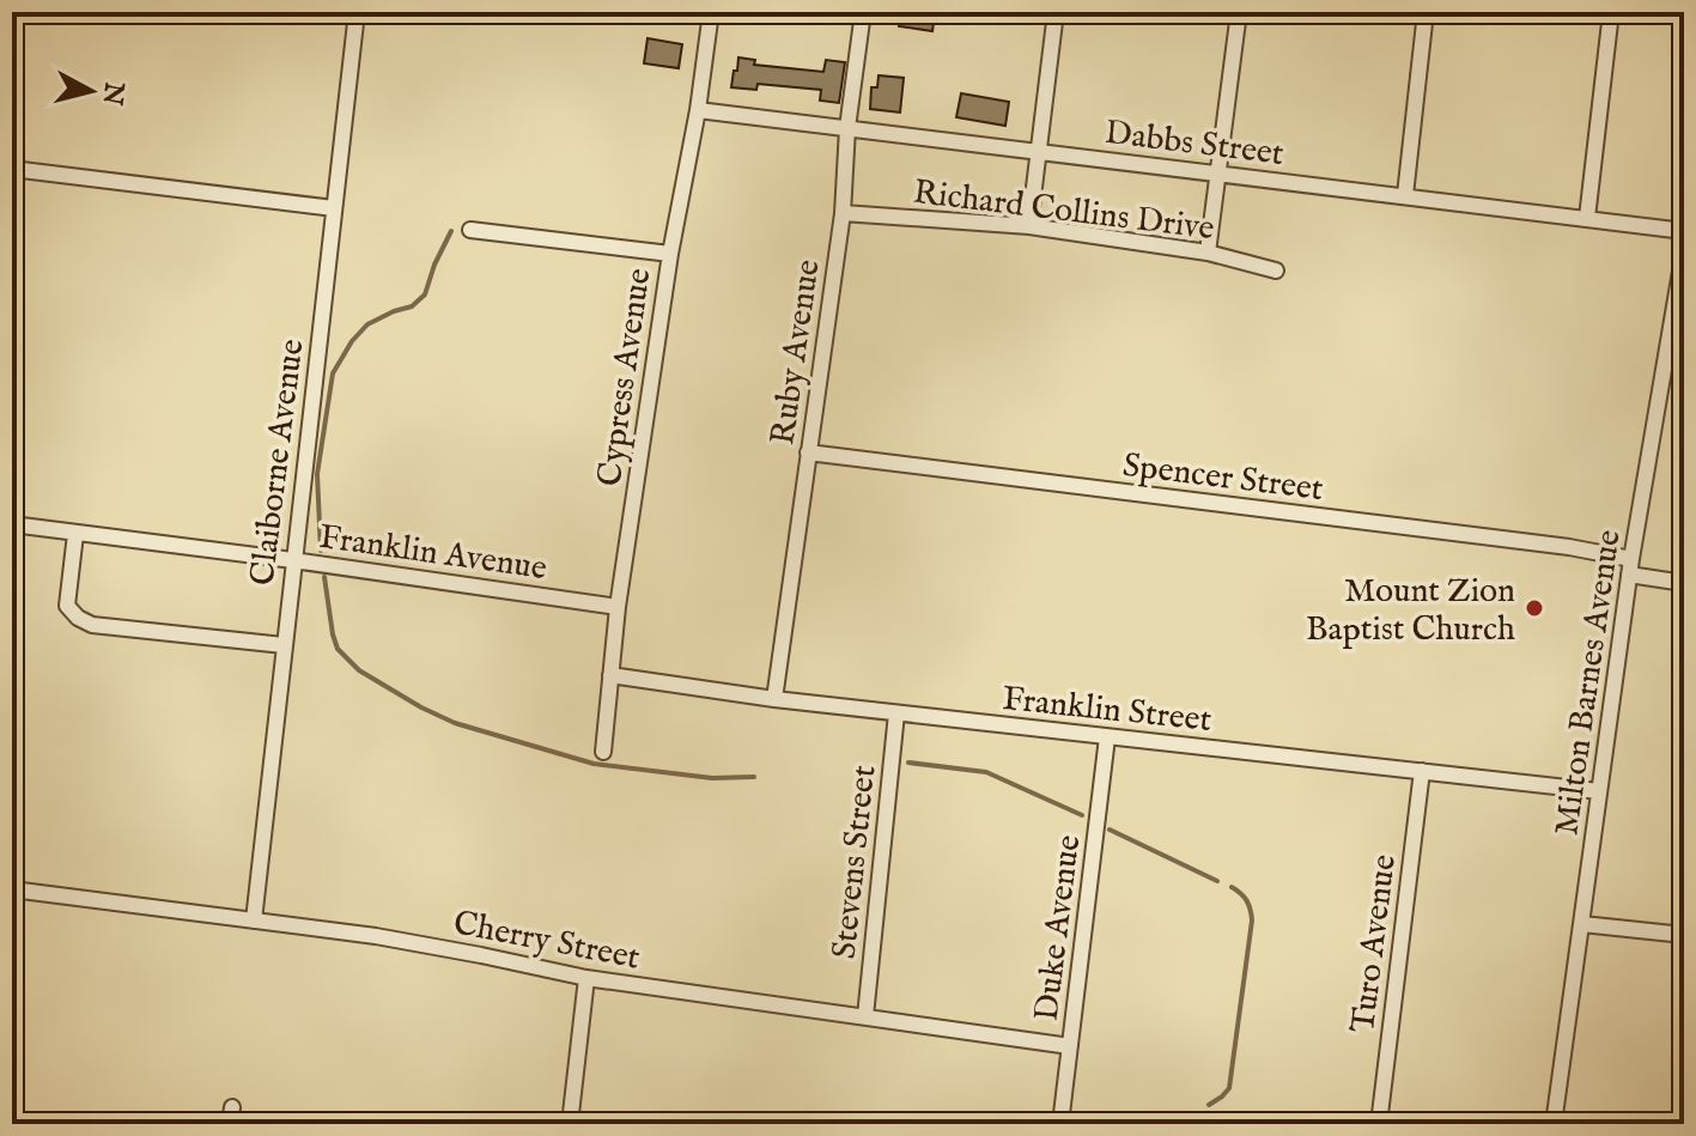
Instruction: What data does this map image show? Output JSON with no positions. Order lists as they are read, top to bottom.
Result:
{
  "streets": {
    "street": [
      "Dabbs Street",
      "Richard Collins Drive",
      "Ruby Avenue",
      "Cypress Avenue",
      "Claiborne Avenue",
      "Spencer Street",
      "Franklin Avenue",
      "Milton Barnes Avenue",
      "Franklin Street",
      "Stevens Street",
      "Duke Avenue",
      "Cherry Street",
      "Turo Avenue"
    ]
  },
  "crossings": [
    ["Dabbs Street", "Ruby Avenue"],
    ["Dabbs Street", "Cypress Avenue"],
    ["Richard Collins Drive", "Ruby Avenue"],
    ["Ruby Avenue", "Spencer Street"],
    ["Ruby Avenue", "Franklin Street"],
    ["Cypress Avenue", "Franklin Avenue"],
    ["Cypress Avenue", "Franklin Street"],
    ["Claiborne Avenue", "Franklin Avenue"],
    ["Claiborne Avenue", "Cherry Street"],
    ["Spencer Street", "Milton Barnes Avenue"],
    ["Milton Barnes Avenue", "Franklin Street"],
    ["Franklin Street", "Stevens Street"],
    ["Franklin Street", "Duke Avenue"],
    ["Franklin Street", "Turo Avenue"],
    ["Stevens Street", "Cherry Street"],
    ["Duke Avenue", "Cherry Street"]
  ],
  "places": ["Mount Zion Baptist Church"],
  "north": "right"
}
